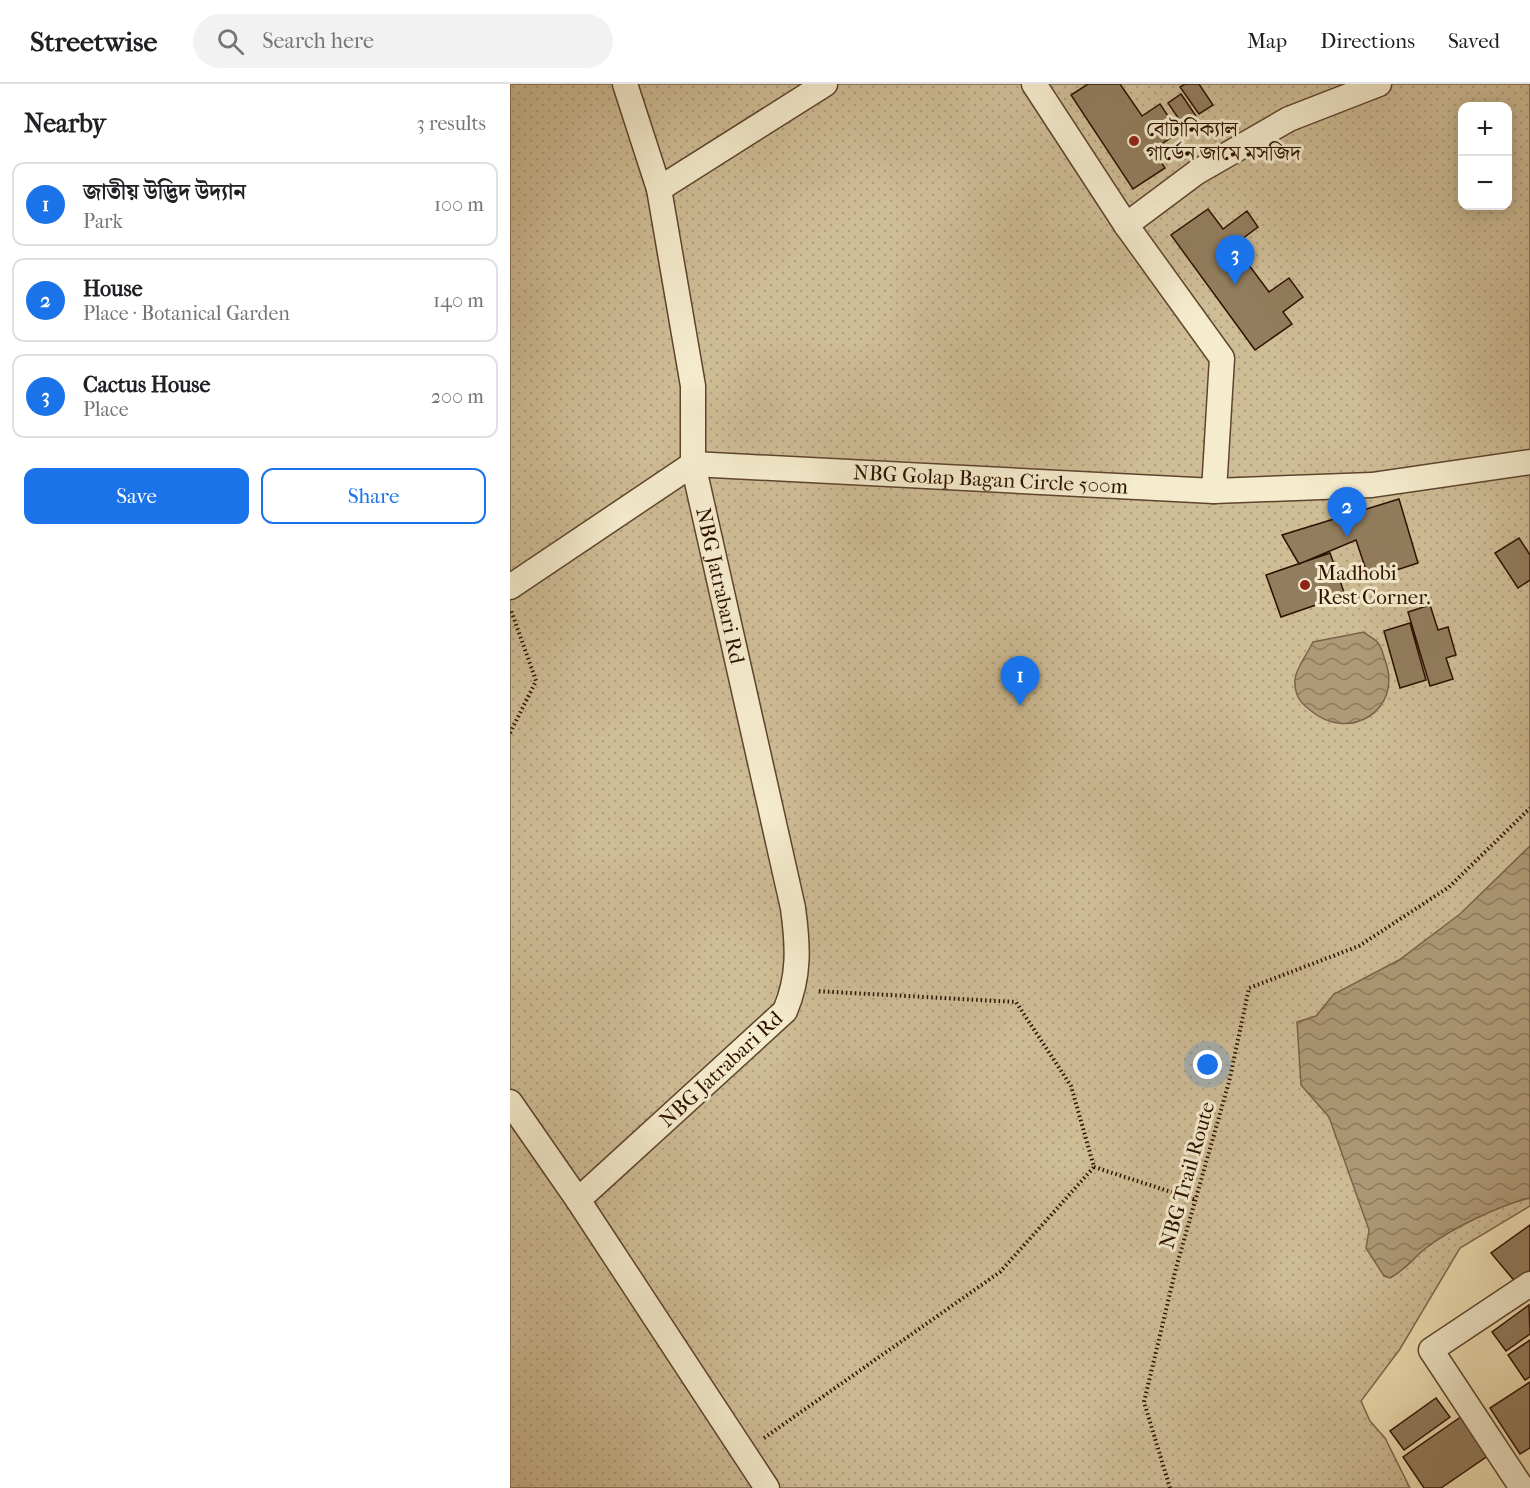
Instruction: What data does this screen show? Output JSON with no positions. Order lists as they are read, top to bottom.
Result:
{
  "streets": {
    "street": ["NBG Golap Bagan Circle 500m", "NBG Jatrabari Rd"],
    "path": ["NBG Trail Route"]
  },
  "crossings": [
    ["NBG Golap Bagan Circle 500m", "NBG Jatrabari Rd"]
  ],
  "places": ["বোটানিক্যাল গার্ডেন জামে মসজিদ", "Madhobi Rest Corner."],
  "page": {
    "header": "Streetwise",
    "search": "Search here",
    "nav": ["Map", "Directions", "Saved"],
    "heading": ["Nearby", "3 results"],
    "map_buttons": ["+", "−"],
    "list": [
      {
        "mark": "1",
        "name": "জাতীয় উদ্ভিদ উদ্যান",
        "note": "Park",
        "value": "100 m"
      },
      {
        "mark": "2",
        "name": "House",
        "note": "Place · Botanical Garden",
        "value": "140 m"
      },
      {
        "mark": "3",
        "name": "Cactus House",
        "note": "Place",
        "value": "200 m"
      }
    ],
    "pins": ["3", "2", "1"],
    "buttons": ["Save", "Share"]
  }
}
